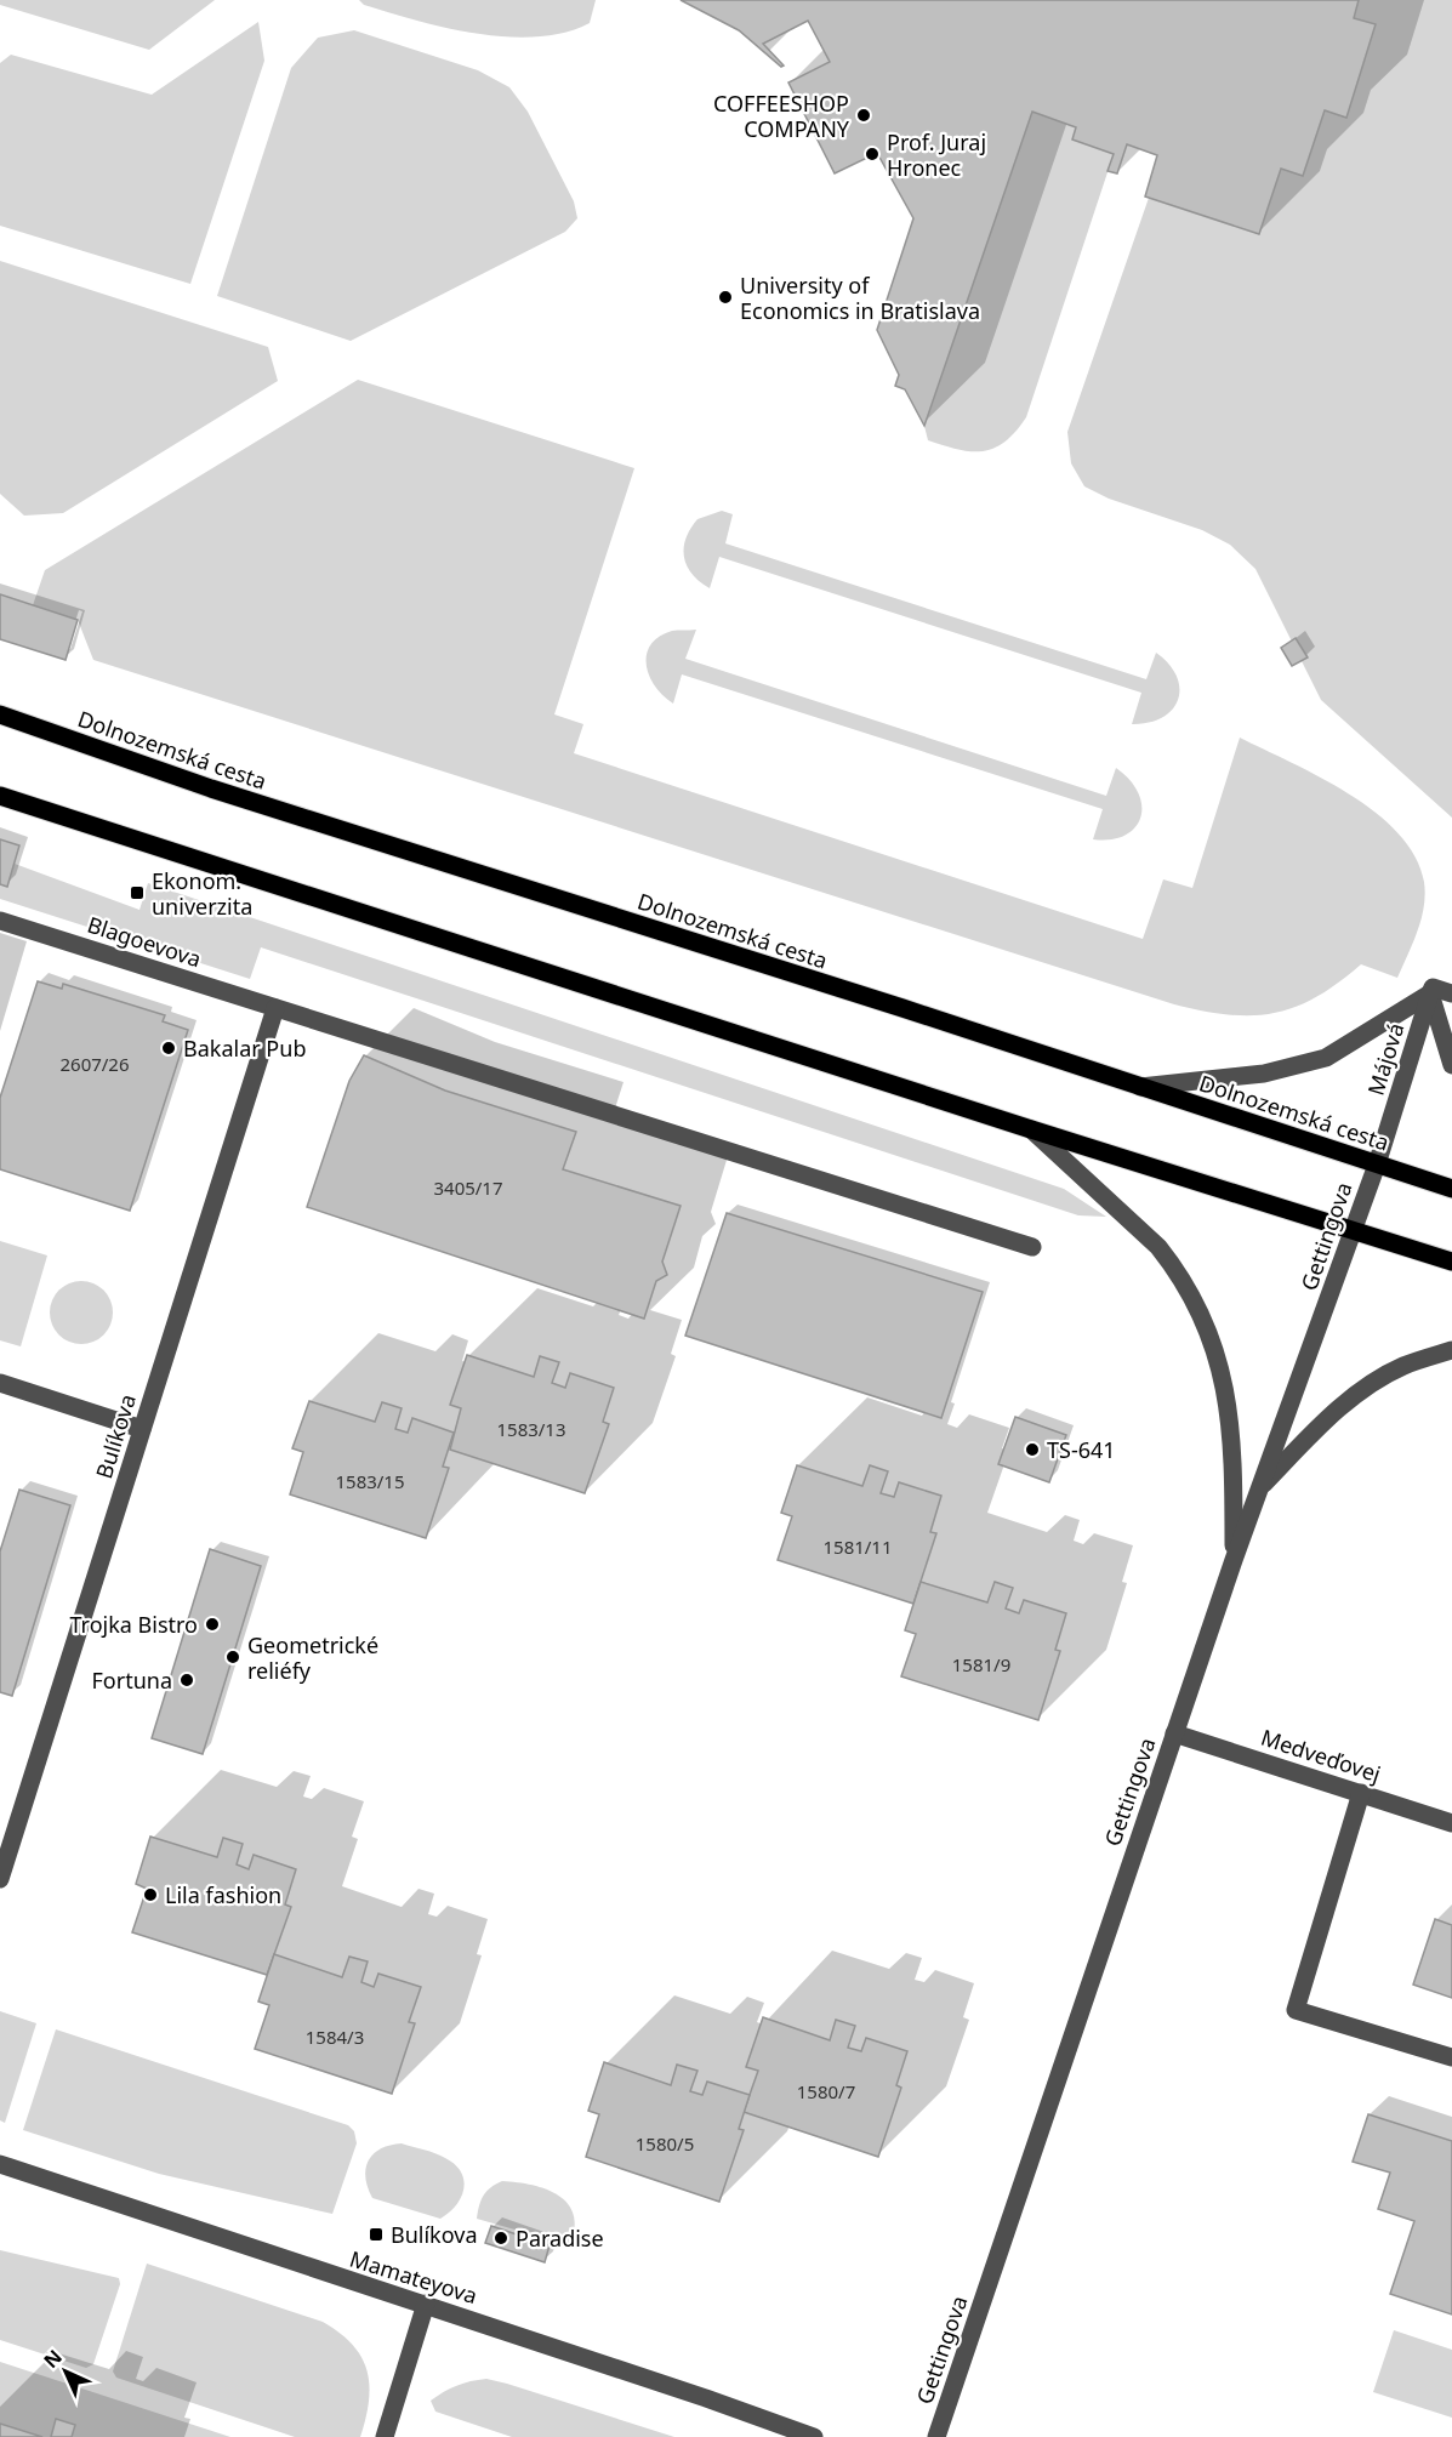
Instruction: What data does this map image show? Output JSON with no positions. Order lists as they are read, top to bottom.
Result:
{
  "streets": {
    "main road": ["Dolnozemská cesta"],
    "street": [
      "Blagoevova",
      "Májová",
      "Gettingova",
      "Bulíkova",
      "Medveďovej",
      "Mamateyova"
    ]
  },
  "crossings": [
    ["Dolnozemská cesta", "Májová"],
    ["Dolnozemská cesta", "Gettingova"],
    ["Blagoevova", "Bulíkova"],
    ["Májová", "Gettingova"],
    ["Gettingova", "Medveďovej"]
  ],
  "places": {
    "other": [
      "COFFEESHOP COMPANY",
      "Prof. Juraj Hronec",
      "University of Economics in Bratislava",
      "Bakalar Pub",
      "TS-641",
      "Trojka Bistro",
      "Geometrické reliéfy",
      "Fortuna",
      "Lila fashion",
      "Paradise"
    ],
    "transit": ["Ekonom. univerzita", "Bulíkova"]
  },
  "house_numbers": [
    "2607/26",
    "3405/17",
    "1583/13",
    "1583/15",
    "1581/11",
    "1581/9",
    "1584/3",
    "1580/7",
    "1580/5"
  ],
  "north": "top left"
}
